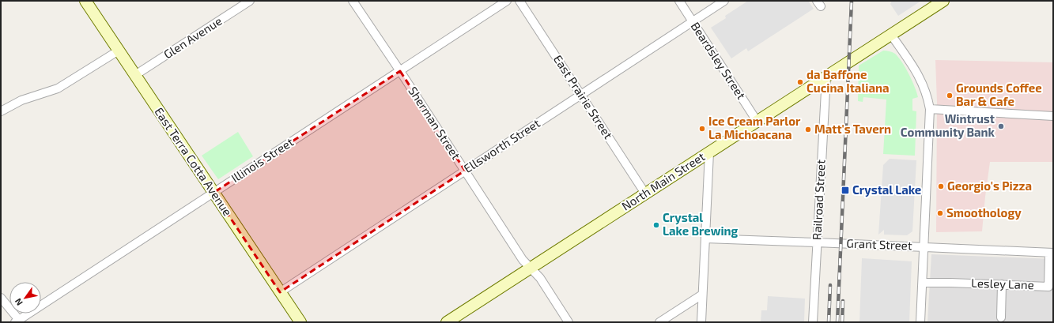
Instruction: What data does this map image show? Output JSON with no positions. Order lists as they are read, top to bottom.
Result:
{
  "streets": {
    "street": [
      "Glen Avenue",
      "Beardsley Street",
      "East Prairie Street",
      "Sherman Street",
      "Ellsworth Street",
      "Illinois Street",
      "East Terra Cotta Avenue",
      "North Main Street",
      "Railroad Street",
      "Grant Street",
      "Lesley Lane"
    ]
  },
  "crossings": [
    ["Glen Avenue", "East Terra Cotta Avenue"],
    ["Beardsley Street", "Ellsworth Street"],
    ["Beardsley Street", "North Main Street"],
    ["East Prairie Street", "Ellsworth Street"],
    ["East Prairie Street", "North Main Street"],
    ["Sherman Street", "Ellsworth Street"],
    ["Sherman Street", "Illinois Street"],
    ["Sherman Street", "North Main Street"],
    ["Ellsworth Street", "East Terra Cotta Avenue"],
    ["Illinois Street", "East Terra Cotta Avenue"],
    ["North Main Street", "Railroad Street"],
    ["Railroad Street", "Grant Street"],
    ["Grant Street", "Lesley Lane"]
  ],
  "places": {
    "other": [
      "da Baffone Cucina Italiana",
      "Grounds Coffee Bar & Cafe",
      "Wintrust Community Bank",
      "Ice Cream Parlor La Michoacana",
      "Matt's Tavern",
      "Georgio's Pizza",
      "Smoothology",
      "Crystal Lake Brewing"
    ],
    "transit": ["Crystal Lake"]
  },
  "north": "bottom left"
}
